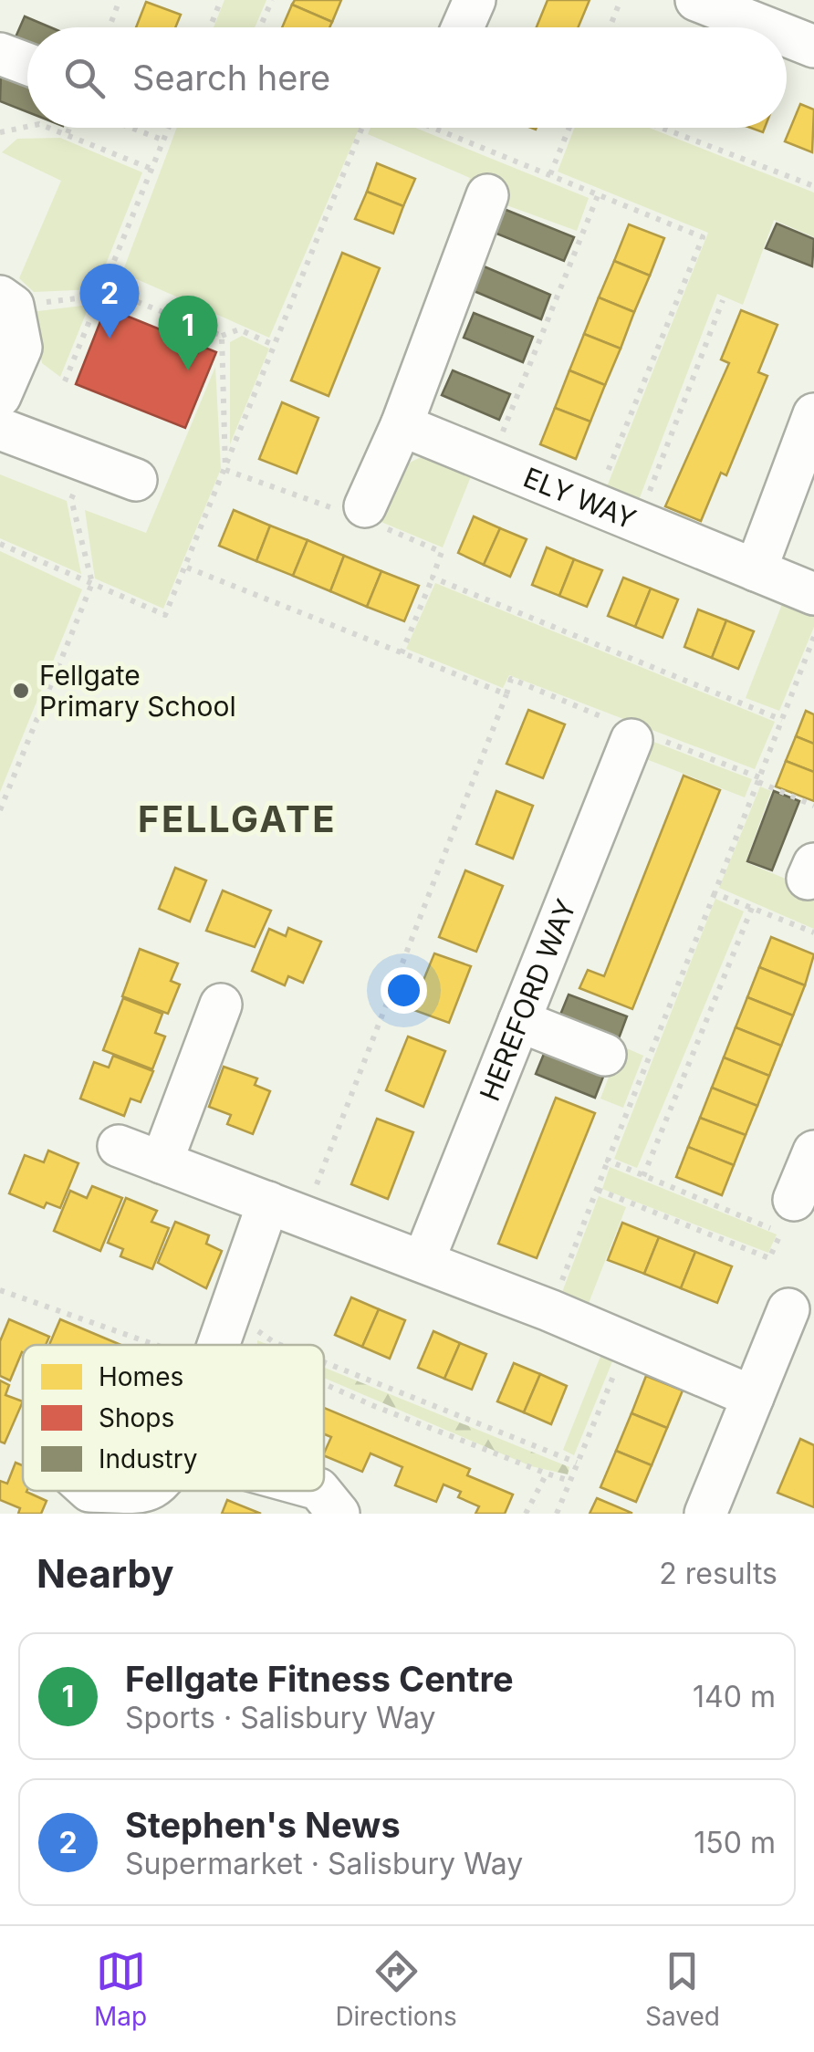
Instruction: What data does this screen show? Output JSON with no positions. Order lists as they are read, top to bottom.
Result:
{
  "streets": {
    "street": ["ELY WAY", "HEREFORD WAY"]
  },
  "districts": ["FELLGATE"],
  "places": ["Fellgate Primary School"],
  "legend": ["Homes", "Shops", "Industry"],
  "page": {
    "search": "Search here",
    "pins": ["2", "1"],
    "heading": ["Nearby", "2 results"],
    "list": [
      {
        "mark": "1",
        "name": "Fellgate Fitness Centre",
        "note": "Sports · Salisbury Way",
        "value": "140 m"
      },
      {
        "mark": "2",
        "name": "Stephen's News",
        "note": "Supermarket · Salisbury Way",
        "value": "150 m"
      }
    ],
    "nav": ["Map", "Directions", "Saved"]
  }
}
